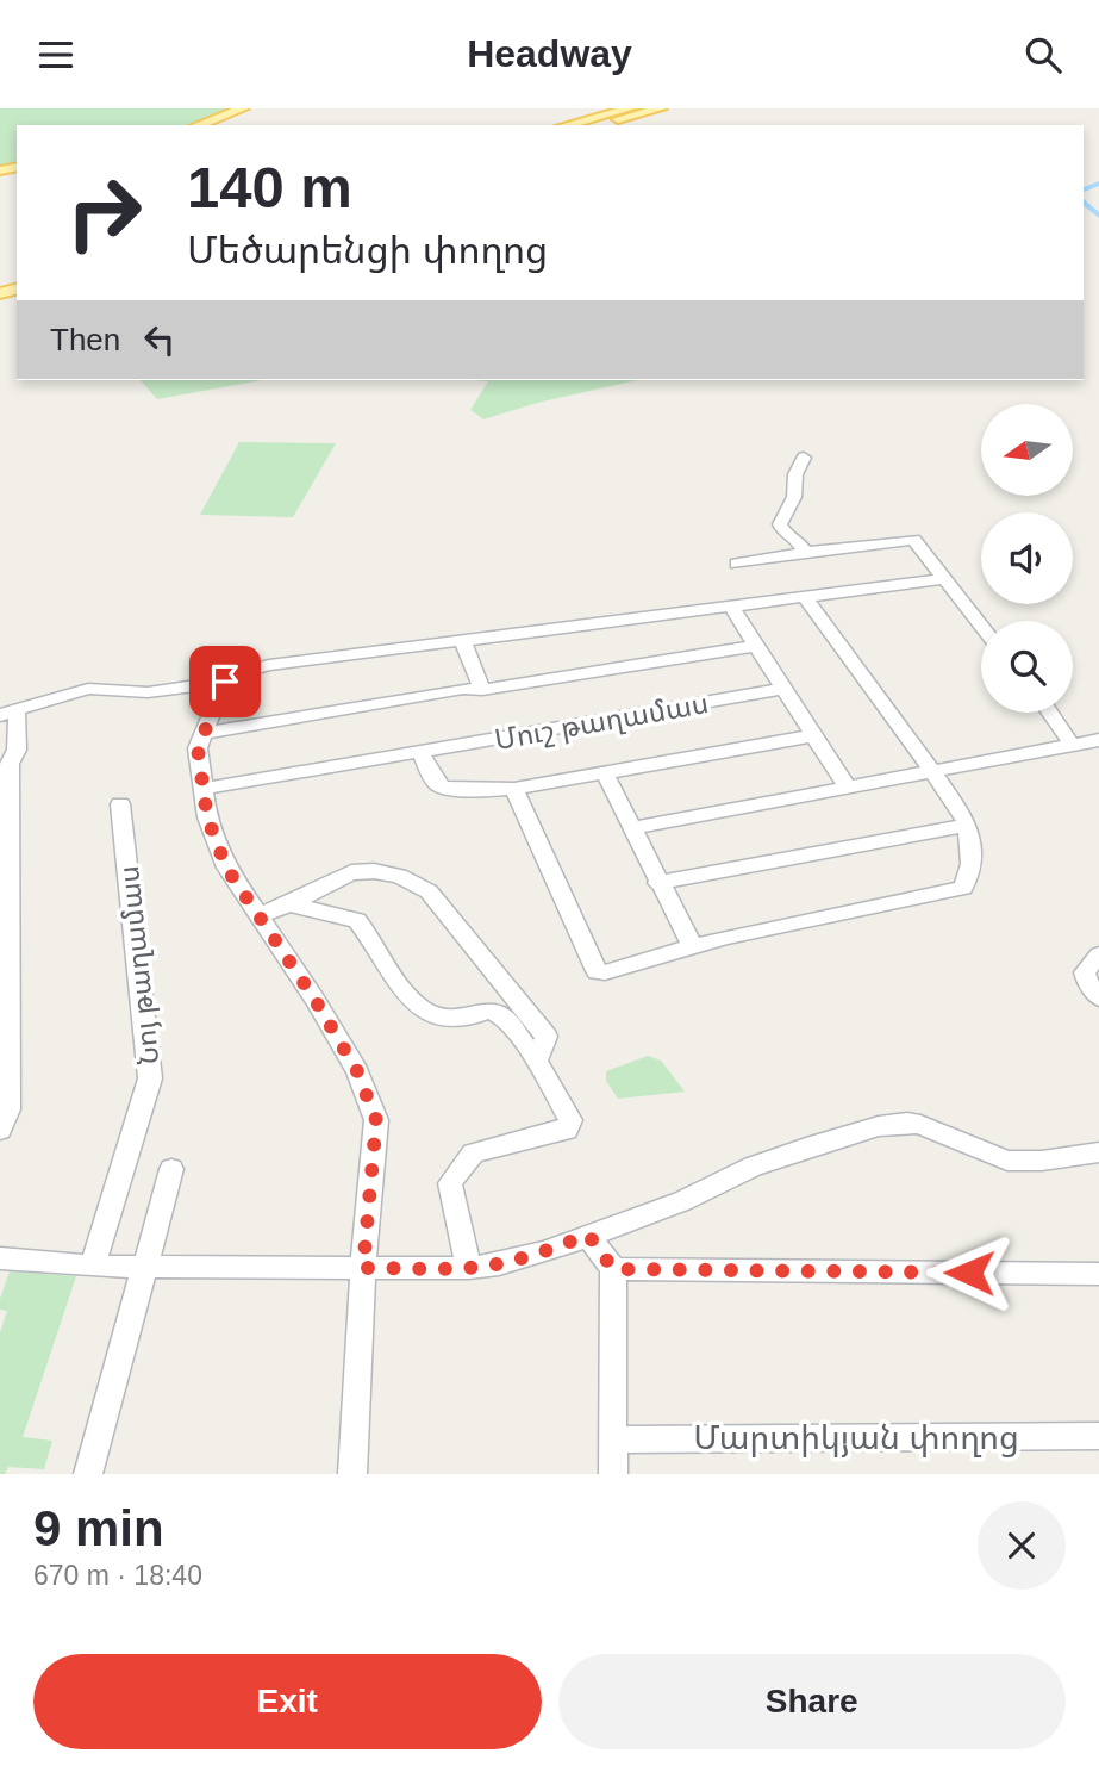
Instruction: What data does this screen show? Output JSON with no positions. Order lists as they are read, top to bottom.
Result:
{
  "streets": {
    "street": ["Մուշ թաղամաս", "Նոյ թաղամաս", "Մարտիկյան փողոց"]
  },
  "north": "left",
  "page": {
    "header": "Headway",
    "turn": ["140 m", "Մեծարենցի փողոց"],
    "then": "Then",
    "heading": ["9 min", "670 m · 18:40"],
    "buttons": ["Exit", "Share"]
  }
}
